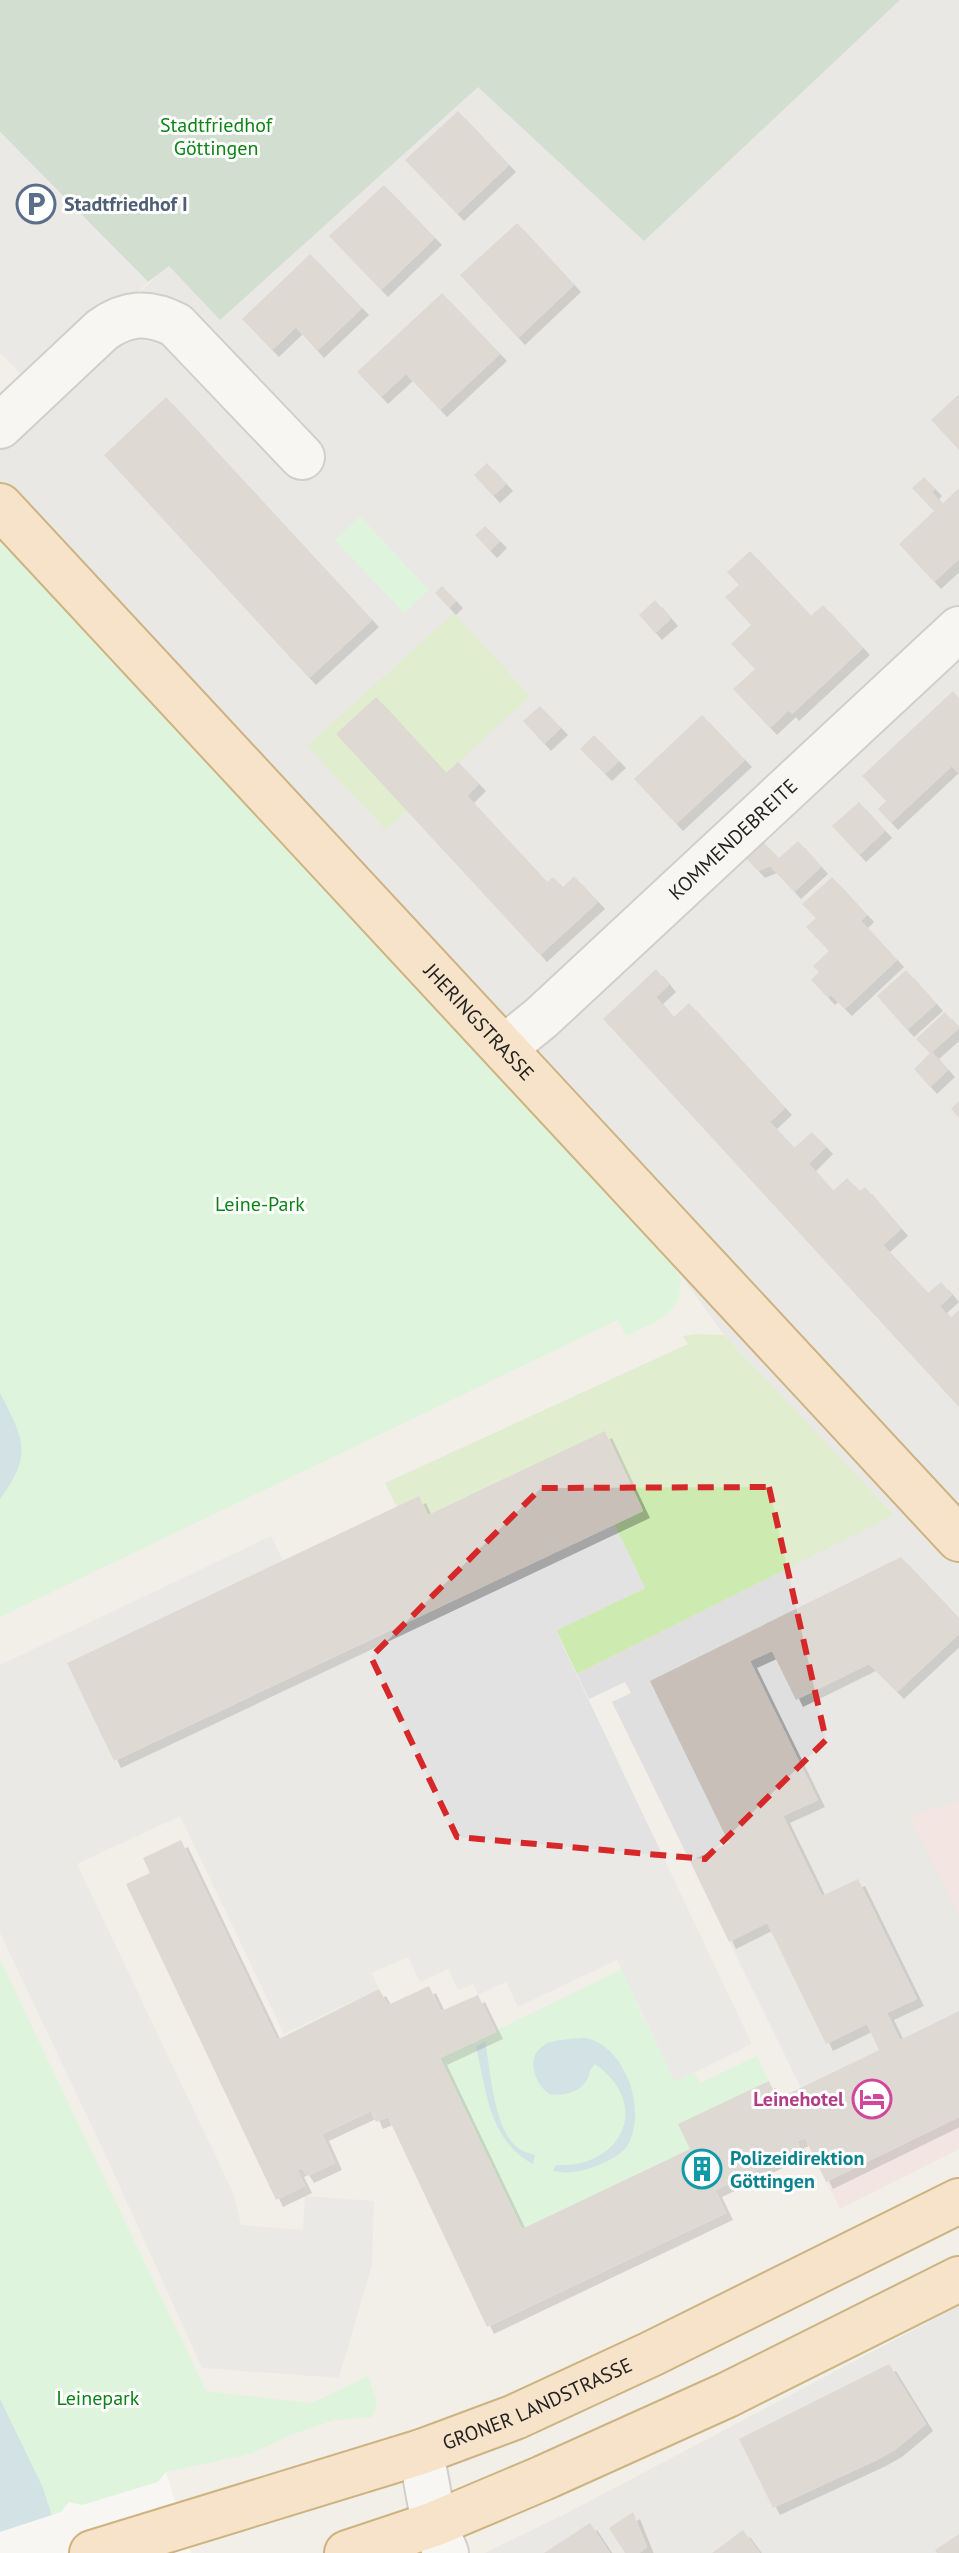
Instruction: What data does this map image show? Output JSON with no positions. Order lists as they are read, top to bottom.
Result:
{
  "streets": {
    "main road": ["JHERINGSTRASSE", "GRONER LANDSTRASSE"],
    "street": ["KOMMENDEBREITE"]
  },
  "crossings": [
    ["KOMMENDEBREITE", "JHERINGSTRASSE"]
  ],
  "parks": ["Stadtfriedhof Göttingen", "Leine-Park", "Leinepark"],
  "places": {
    "parking": ["Stadtfriedhof I"],
    "hotel": ["Leinehotel"],
    "building": ["Polizeidirektion Göttingen"]
  }
}
